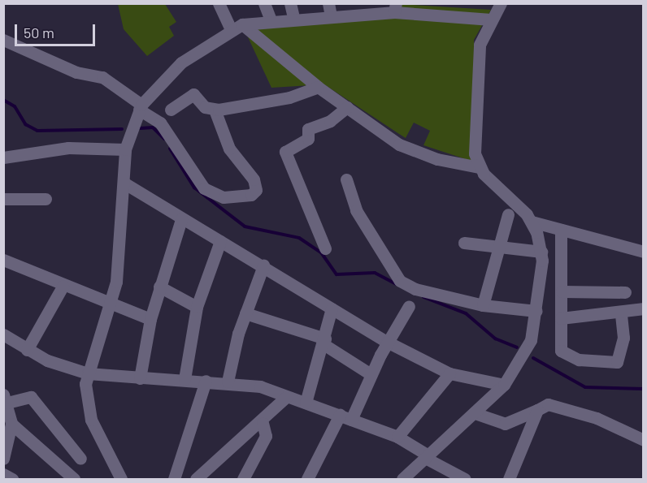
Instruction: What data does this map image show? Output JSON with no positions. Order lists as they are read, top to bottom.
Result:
{
  "scale_bar": "50 m"
}
